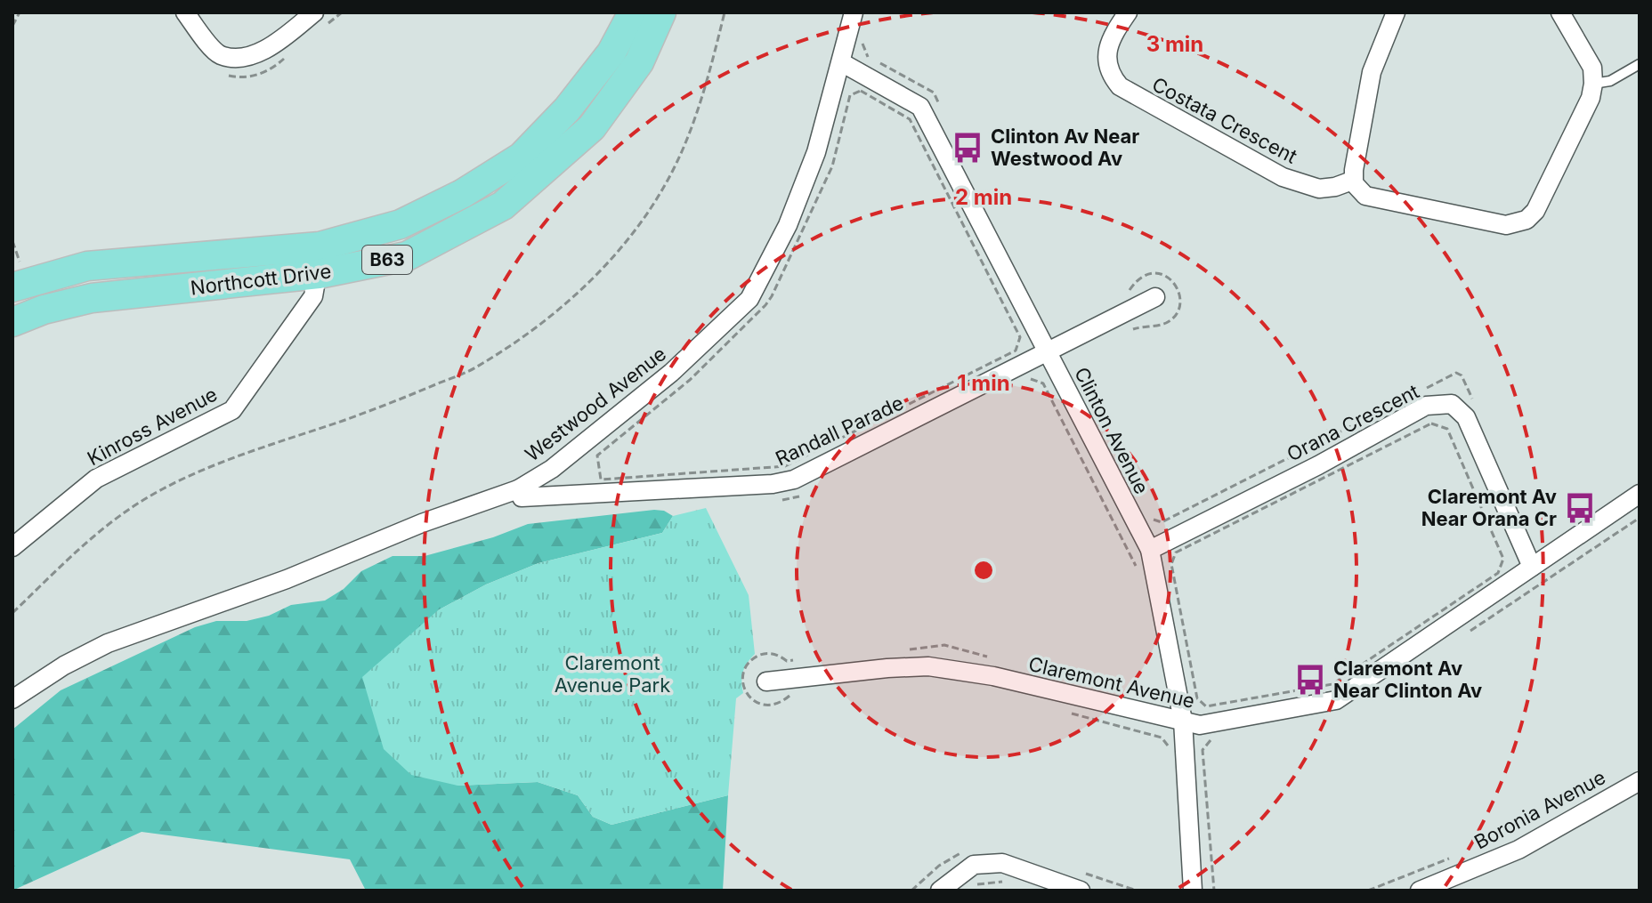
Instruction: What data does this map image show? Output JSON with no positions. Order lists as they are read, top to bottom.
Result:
{
  "streets": {
    "main road": ["B63", "Northcott Drive"],
    "street": [
      "Costata Crescent",
      "Westwood Avenue",
      "Orana Crescent",
      "Kinross Avenue",
      "Randall Parade",
      "Clinton Avenue",
      "Claremont Avenue",
      "Boronia Avenue"
    ]
  },
  "crossings": [
    ["Northcott Drive", "Kinross Avenue"],
    ["Westwood Avenue", "Randall Parade"],
    ["Westwood Avenue", "Clinton Avenue"],
    ["Orana Crescent", "Clinton Avenue"],
    ["Orana Crescent", "Claremont Avenue"],
    ["Randall Parade", "Clinton Avenue"],
    ["Clinton Avenue", "Claremont Avenue"]
  ],
  "parks": ["Claremont Avenue Park"],
  "places": {
    "bus stop": ["Clinton Av Near Westwood Av", "Claremont Av Near Orana Cr", "Claremont Av Near Clinton Av"]
  },
  "rings": ["3 min", "2 min", "1 min"]
}
